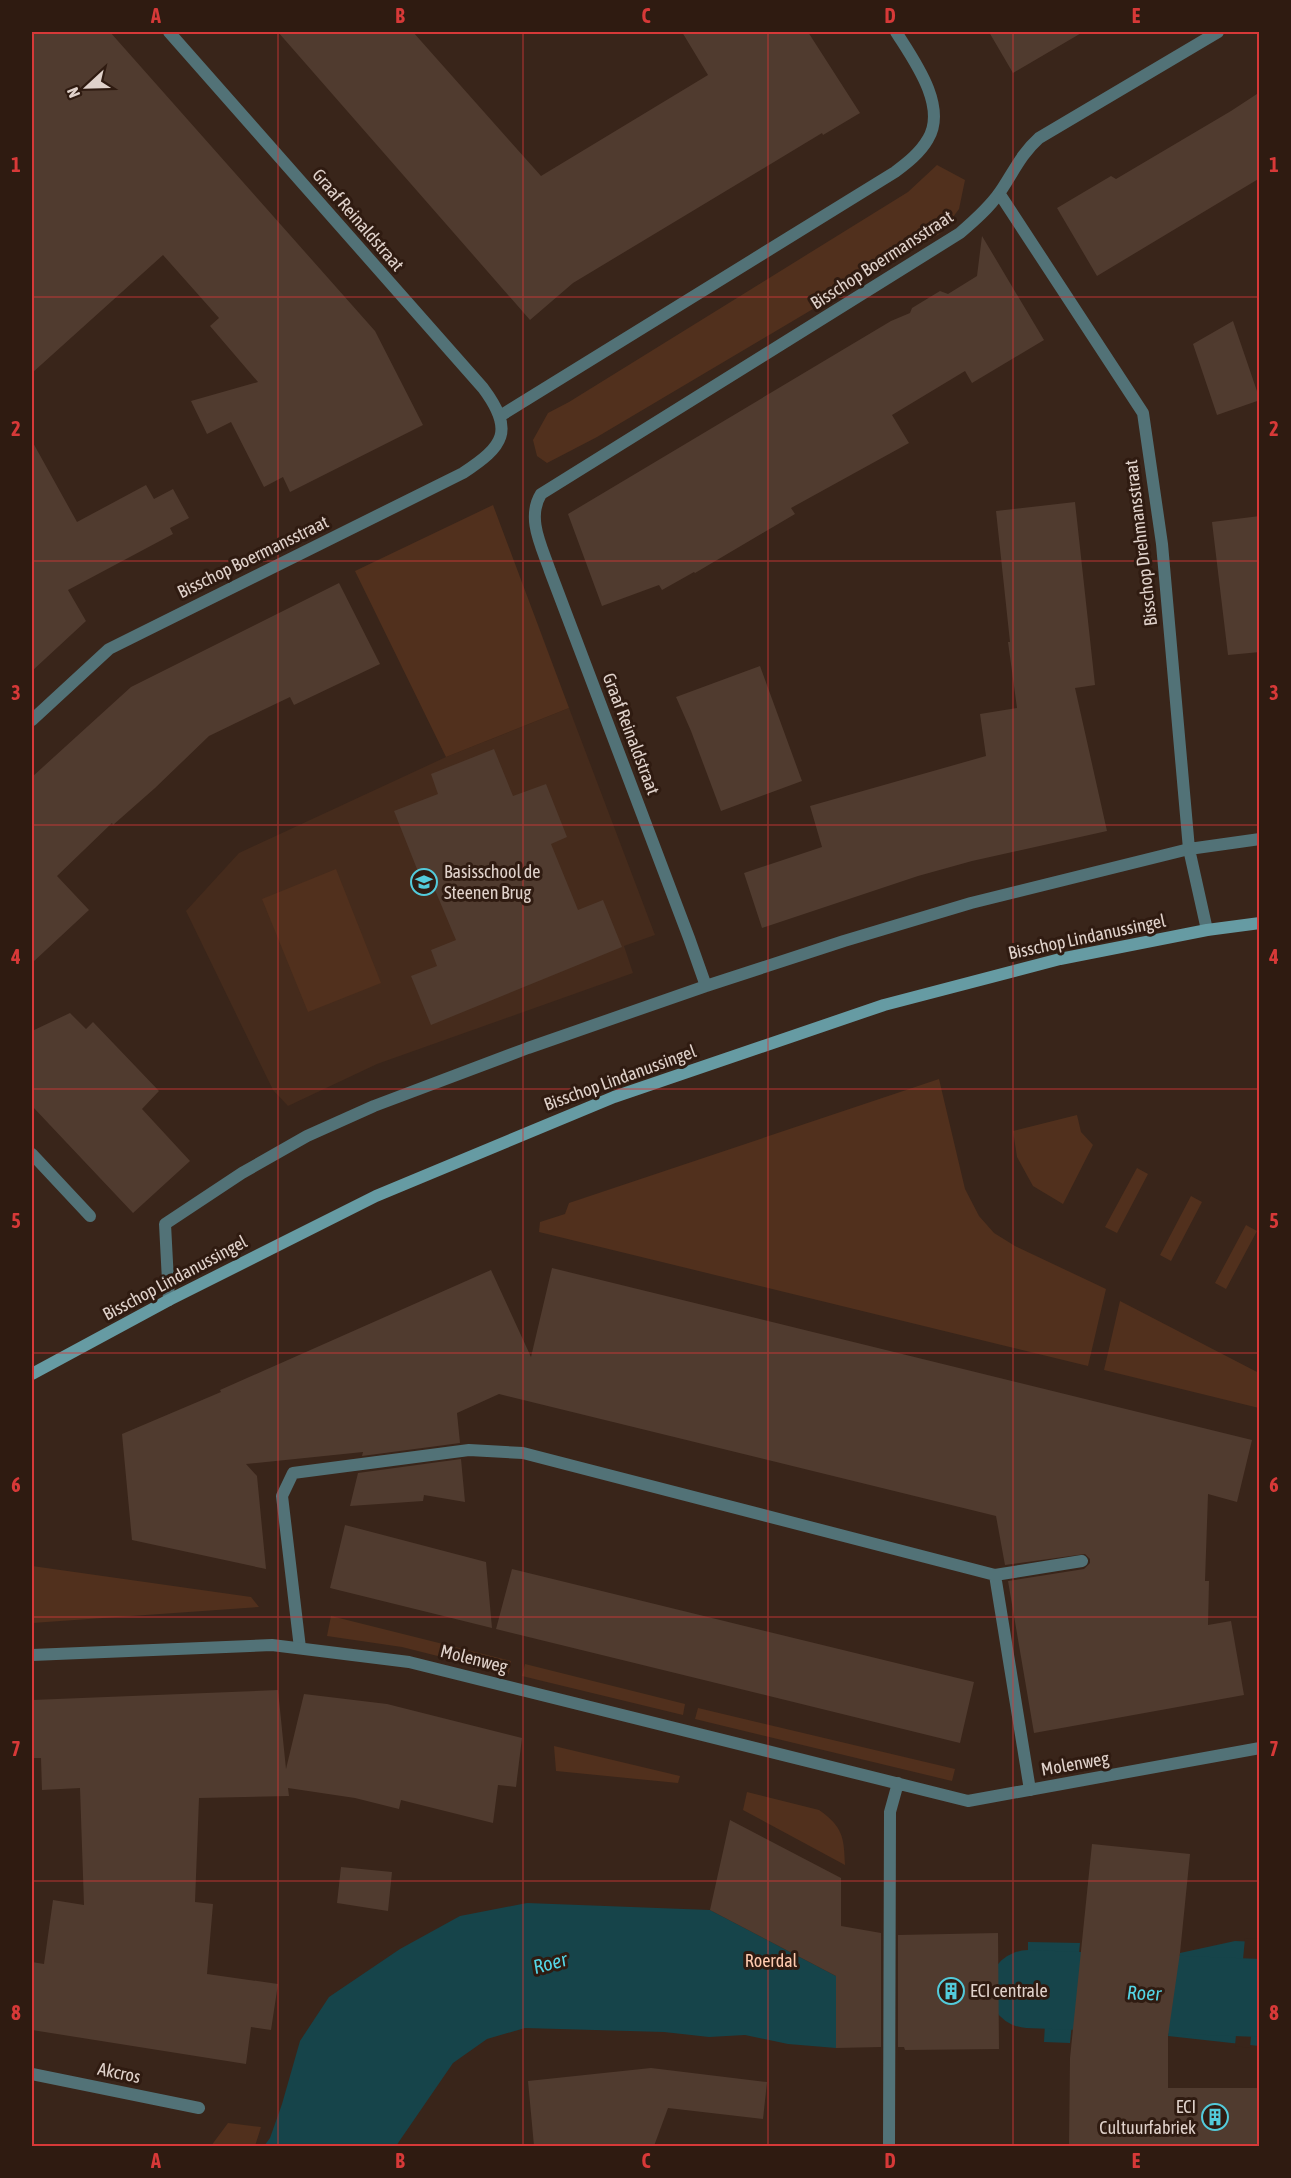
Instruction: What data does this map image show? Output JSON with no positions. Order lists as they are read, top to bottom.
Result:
{
  "streets": {
    "main road": ["Bisschop Lindanussingel"],
    "street": [
      "Graaf Reinaldstraat",
      "Bisschop Boermansstraat",
      "Bisschop Drehmansstraat",
      "Molenweg",
      "Akcros"
    ]
  },
  "crossings": [
    ["Graaf Reinaldstraat", "Bisschop Boermansstraat"],
    ["Bisschop Boermansstraat", "Bisschop Drehmansstraat"],
    ["Bisschop Drehmansstraat", "Bisschop Lindanussingel"]
  ],
  "water": ["Roer"],
  "parks": ["Roerdal"],
  "places": {
    "school or university": ["Basisschool de Steenen Brug"],
    "building": ["ECI centrale", "ECI Cultuurfabriek"]
  },
  "north": "left",
  "grid": {
    "columns": [
      "A",
      "B",
      "C",
      "D",
      "E"
    ],
    "rows": [
      "1",
      "2",
      "3",
      "4",
      "5",
      "6",
      "7",
      "8"
    ]
  }
}
